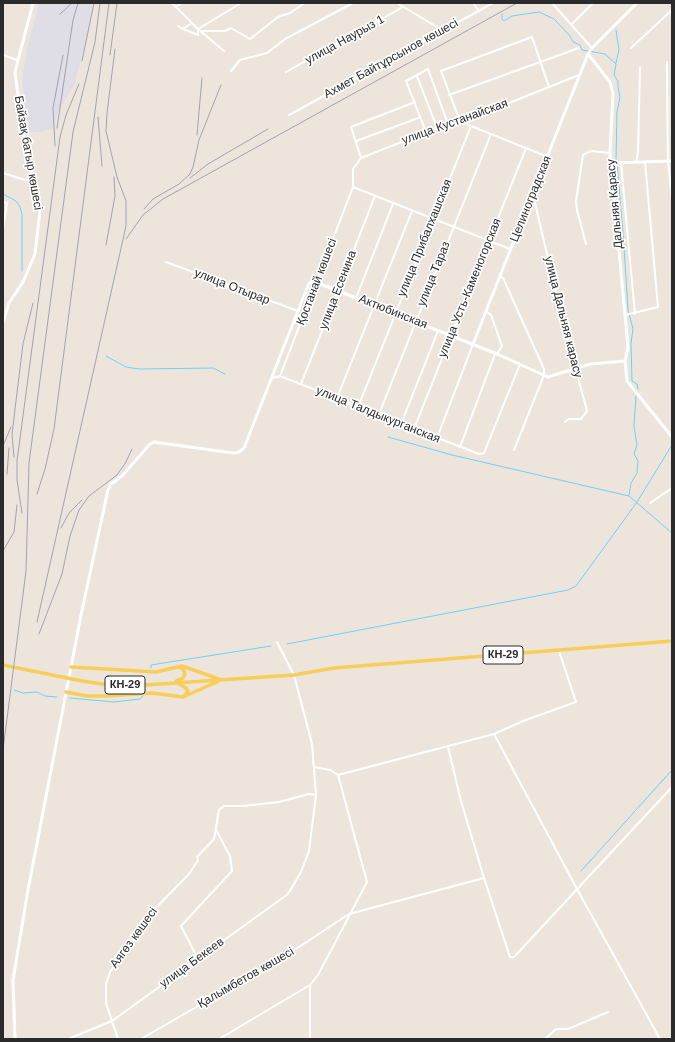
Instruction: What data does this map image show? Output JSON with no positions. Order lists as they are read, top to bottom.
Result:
{
  "streets": {
    "main road": ["КН-29"],
    "street": [
      "улица Наурыз 1",
      "Ахмет Байтұрсынов көшесі",
      "улица Кустанайская",
      "Байзақ батыр көшесі",
      "Целиноградская",
      "Дальняя Карасу",
      "улица Прибалхашская",
      "улица Тараз",
      "Қостанай көшесі",
      "улица Отырар",
      "улица Усть-Каменогорская",
      "улица Есенина",
      "Актюбинская",
      "улица Дальняя карасу",
      "улица Талдыкурганская",
      "Аягөз көшесі",
      "улица Бекеев",
      "Қалымбетов көшесі"
    ]
  },
  "crossings": [
    ["улица Кустанайская", "Целиноградская"],
    ["Целиноградская", "Дальняя Карасу"],
    ["Целиноградская", "Актюбинская"],
    ["Целиноградская", "улица Дальняя карасу"],
    ["улица Прибалхашская", "Актюбинская"],
    ["улица Прибалхашская", "улица Талдыкурганская"],
    ["улица Тараз", "Актюбинская"],
    ["улица Тараз", "улица Талдыкурганская"],
    ["Қостанай көшесі", "Актюбинская"],
    ["Қостанай көшесі", "улица Талдыкурганская"],
    ["улица Отырар", "Актюбинская"],
    ["улица Усть-Каменогорская", "Актюбинская"],
    ["улица Усть-Каменогорская", "улица Талдыкурганская"],
    ["улица Есенина", "Актюбинская"],
    ["улица Есенина", "улица Талдыкурганская"],
    ["Актюбинская", "улица Талдыкурганская"],
    ["Аягөз көшесі", "улица Бекеев"]
  ]
}
